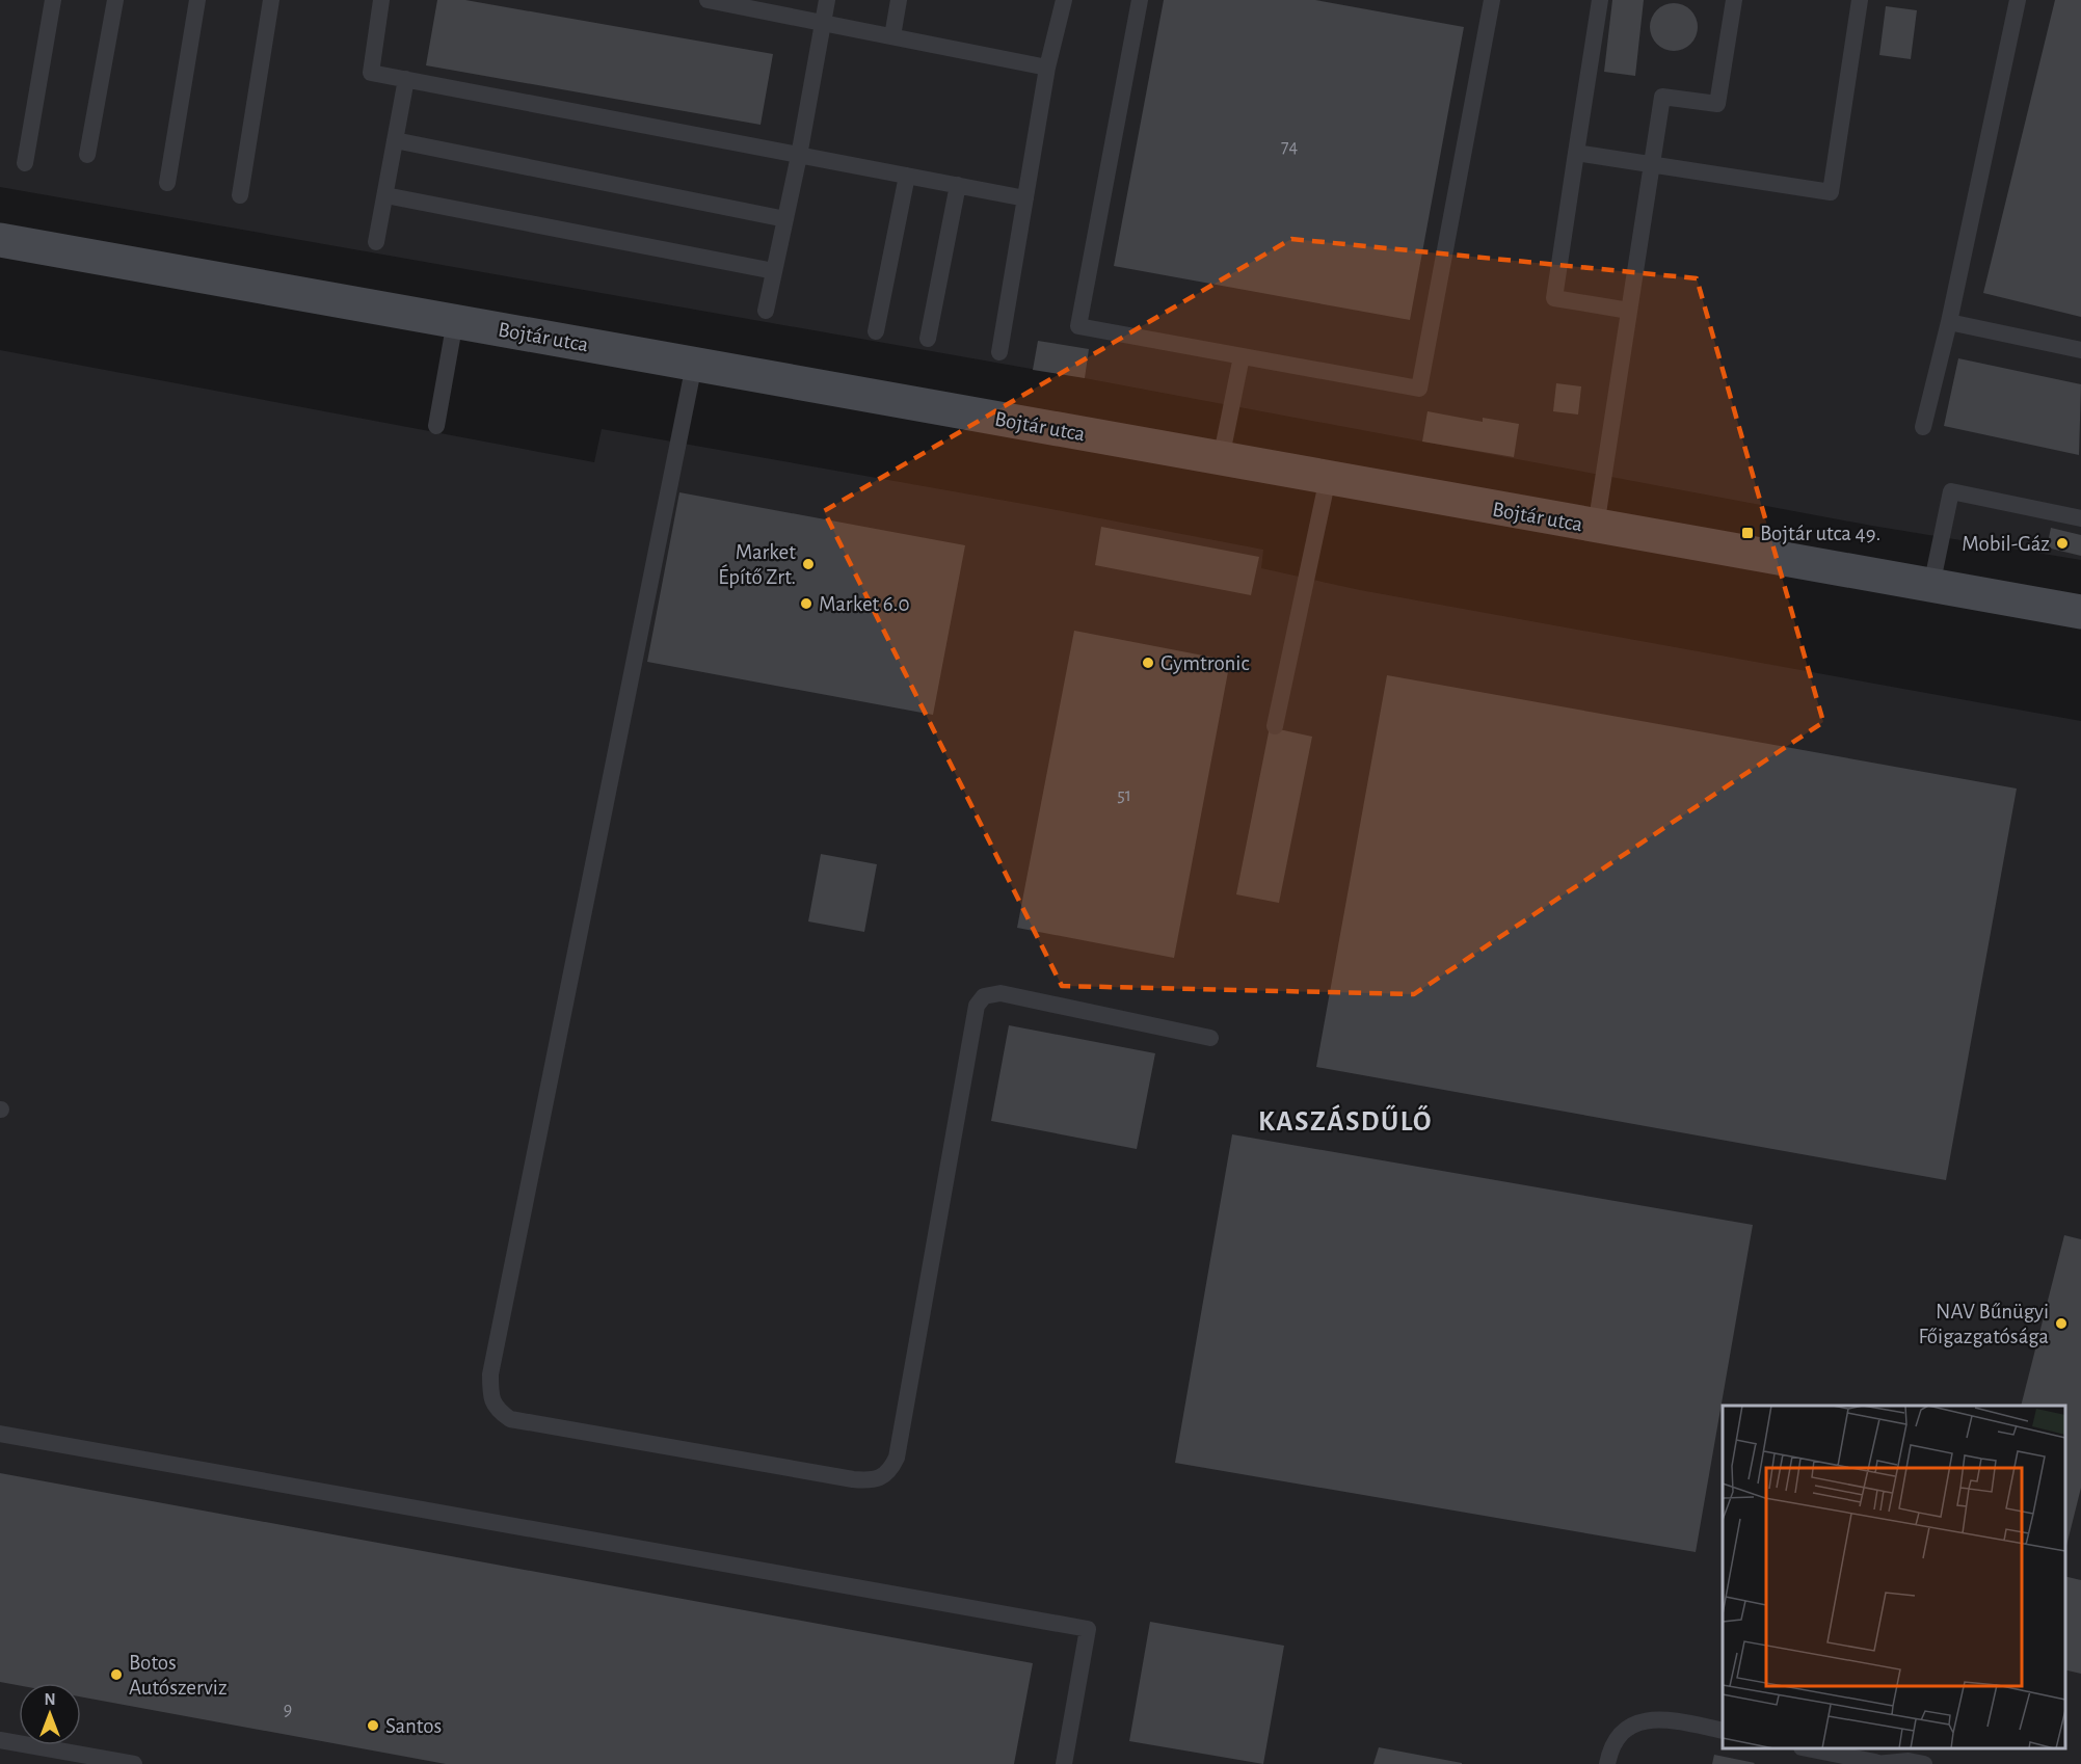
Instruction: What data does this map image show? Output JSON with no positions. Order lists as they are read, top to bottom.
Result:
{
  "streets": {
    "street": ["Bojtár utca"]
  },
  "districts": ["KASZÁSDŰLŐ"],
  "places": {
    "transit": ["Bojtár utca 49."],
    "other": [
      "Mobil-Gáz",
      "Market Építő Zrt.",
      "Market 6.0",
      "Gymtronic",
      "NAV Bűnügyi Főigazgatósága",
      "Botos Autószerviz",
      "Santos"
    ]
  },
  "house_numbers": ["74", "51", "9"],
  "north": "top"
}
